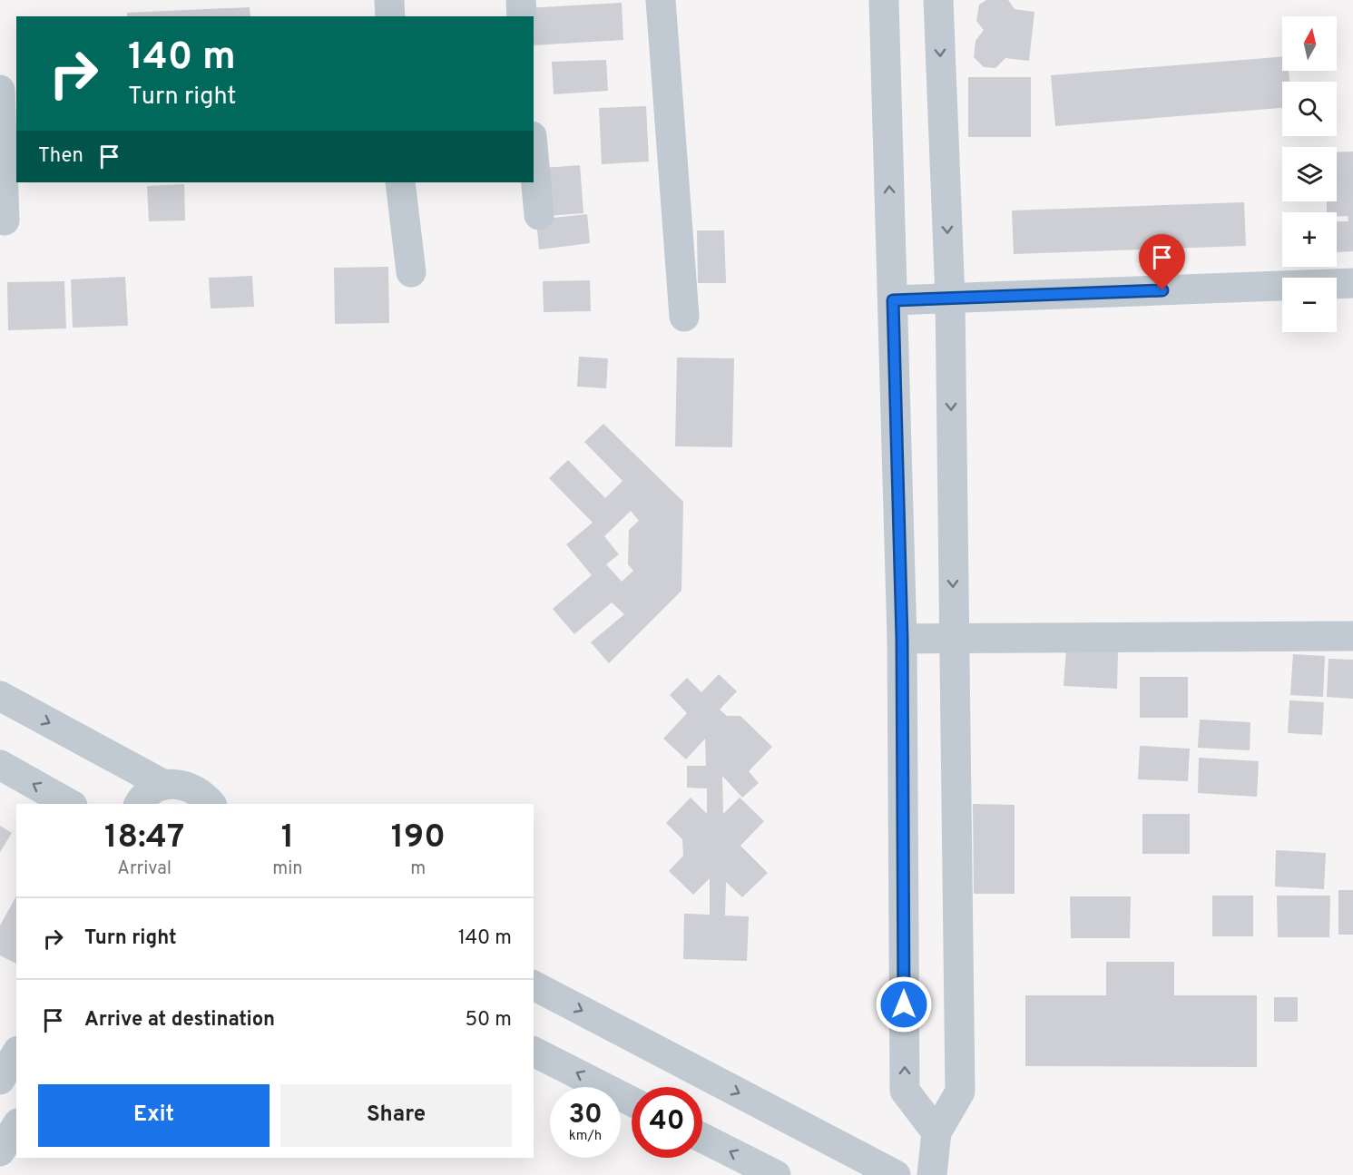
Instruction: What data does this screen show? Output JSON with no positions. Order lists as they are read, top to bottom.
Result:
{
  "north": "top",
  "page": {
    "map_buttons": ["+", "−"],
    "turn": ["140 m", "Turn right"],
    "then": "Then",
    "eta": [
      "18:47",
      "Arrival",
      "1",
      "min",
      "190",
      "m"
    ],
    "list": [
      {
        "name": "Turn right",
        "value": "140 m"
      },
      {
        "name": "Arrive at destination",
        "value": "50 m"
      }
    ],
    "buttons": ["Exit", "Share"],
    "speed": "30 km/h",
    "limit": "40"
  }
}
